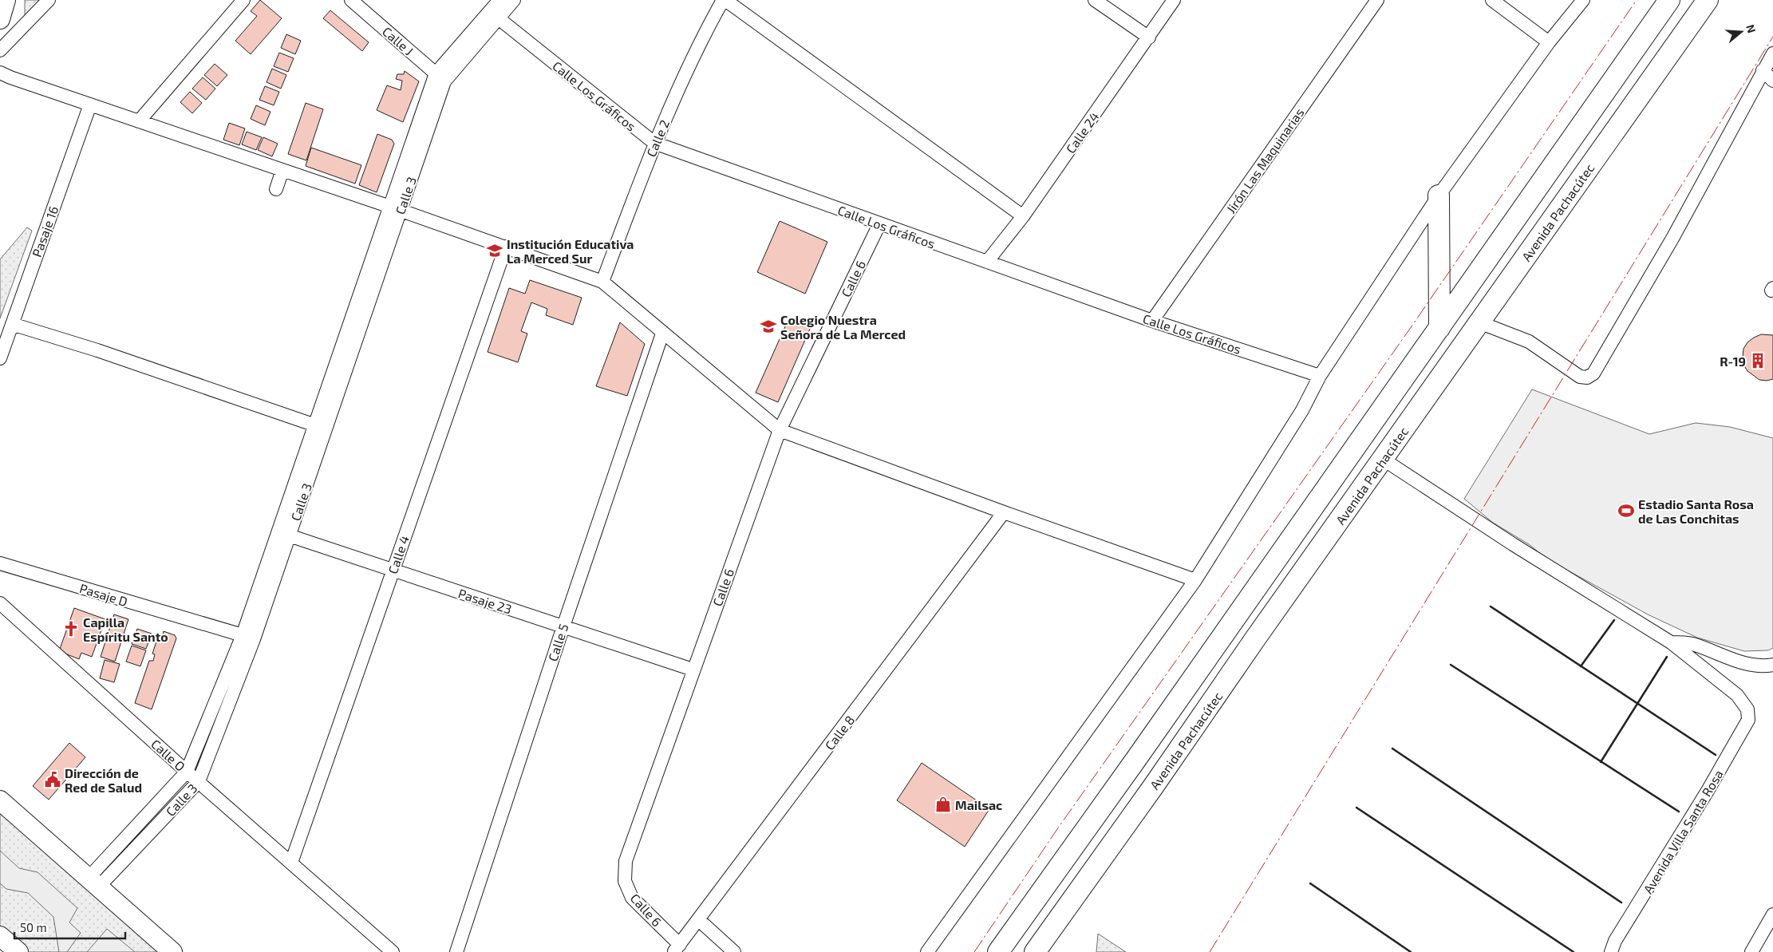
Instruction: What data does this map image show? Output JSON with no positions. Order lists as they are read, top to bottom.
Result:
{
  "streets": {
    "main road": ["Avenida Pachacútec"],
    "street": [
      "Calle J",
      "Calle Los Gráficos",
      "Calle 24",
      "Calle 2",
      "Jirón Las Maquinarias",
      "Calle 3",
      "Pasaje 16",
      "Calle 6",
      "Calle 4",
      "Pasaje D",
      "Pasaje 23",
      "Calle 5",
      "Calle 8",
      "Calle O",
      "Avenida Villa Santa Rosa"
    ]
  },
  "crossings": [
    ["Calle J", "Calle 3"],
    ["Calle Los Gráficos", "Calle 24"],
    ["Calle Los Gráficos", "Calle 2"],
    ["Calle Los Gráficos", "Jirón Las Maquinarias"],
    ["Calle Los Gráficos", "Calle 6"],
    ["Calle 3", "Pasaje D"],
    ["Calle 3", "Pasaje 23"],
    ["Calle 3", "Calle O"],
    ["Calle 6", "Pasaje 23"],
    ["Calle 6", "Calle 8"],
    ["Calle 4", "Pasaje 23"],
    ["Calle 4", "Calle O"],
    ["Pasaje 23", "Calle 5"]
  ],
  "places": {
    "school or university": ["Institución Educativa La Merced Sur", "Colegio Nuestra Señora de La Merced"],
    "building": ["R-19"],
    "sports": ["Estadio Santa Rosa de Las Conchitas"],
    "church": ["Capilla Espíritu Santo"],
    "public building": ["Dirección de Red de Salud"],
    "shop": ["Mailsac"]
  },
  "scale_bar": "50 m",
  "north": "right"
}
